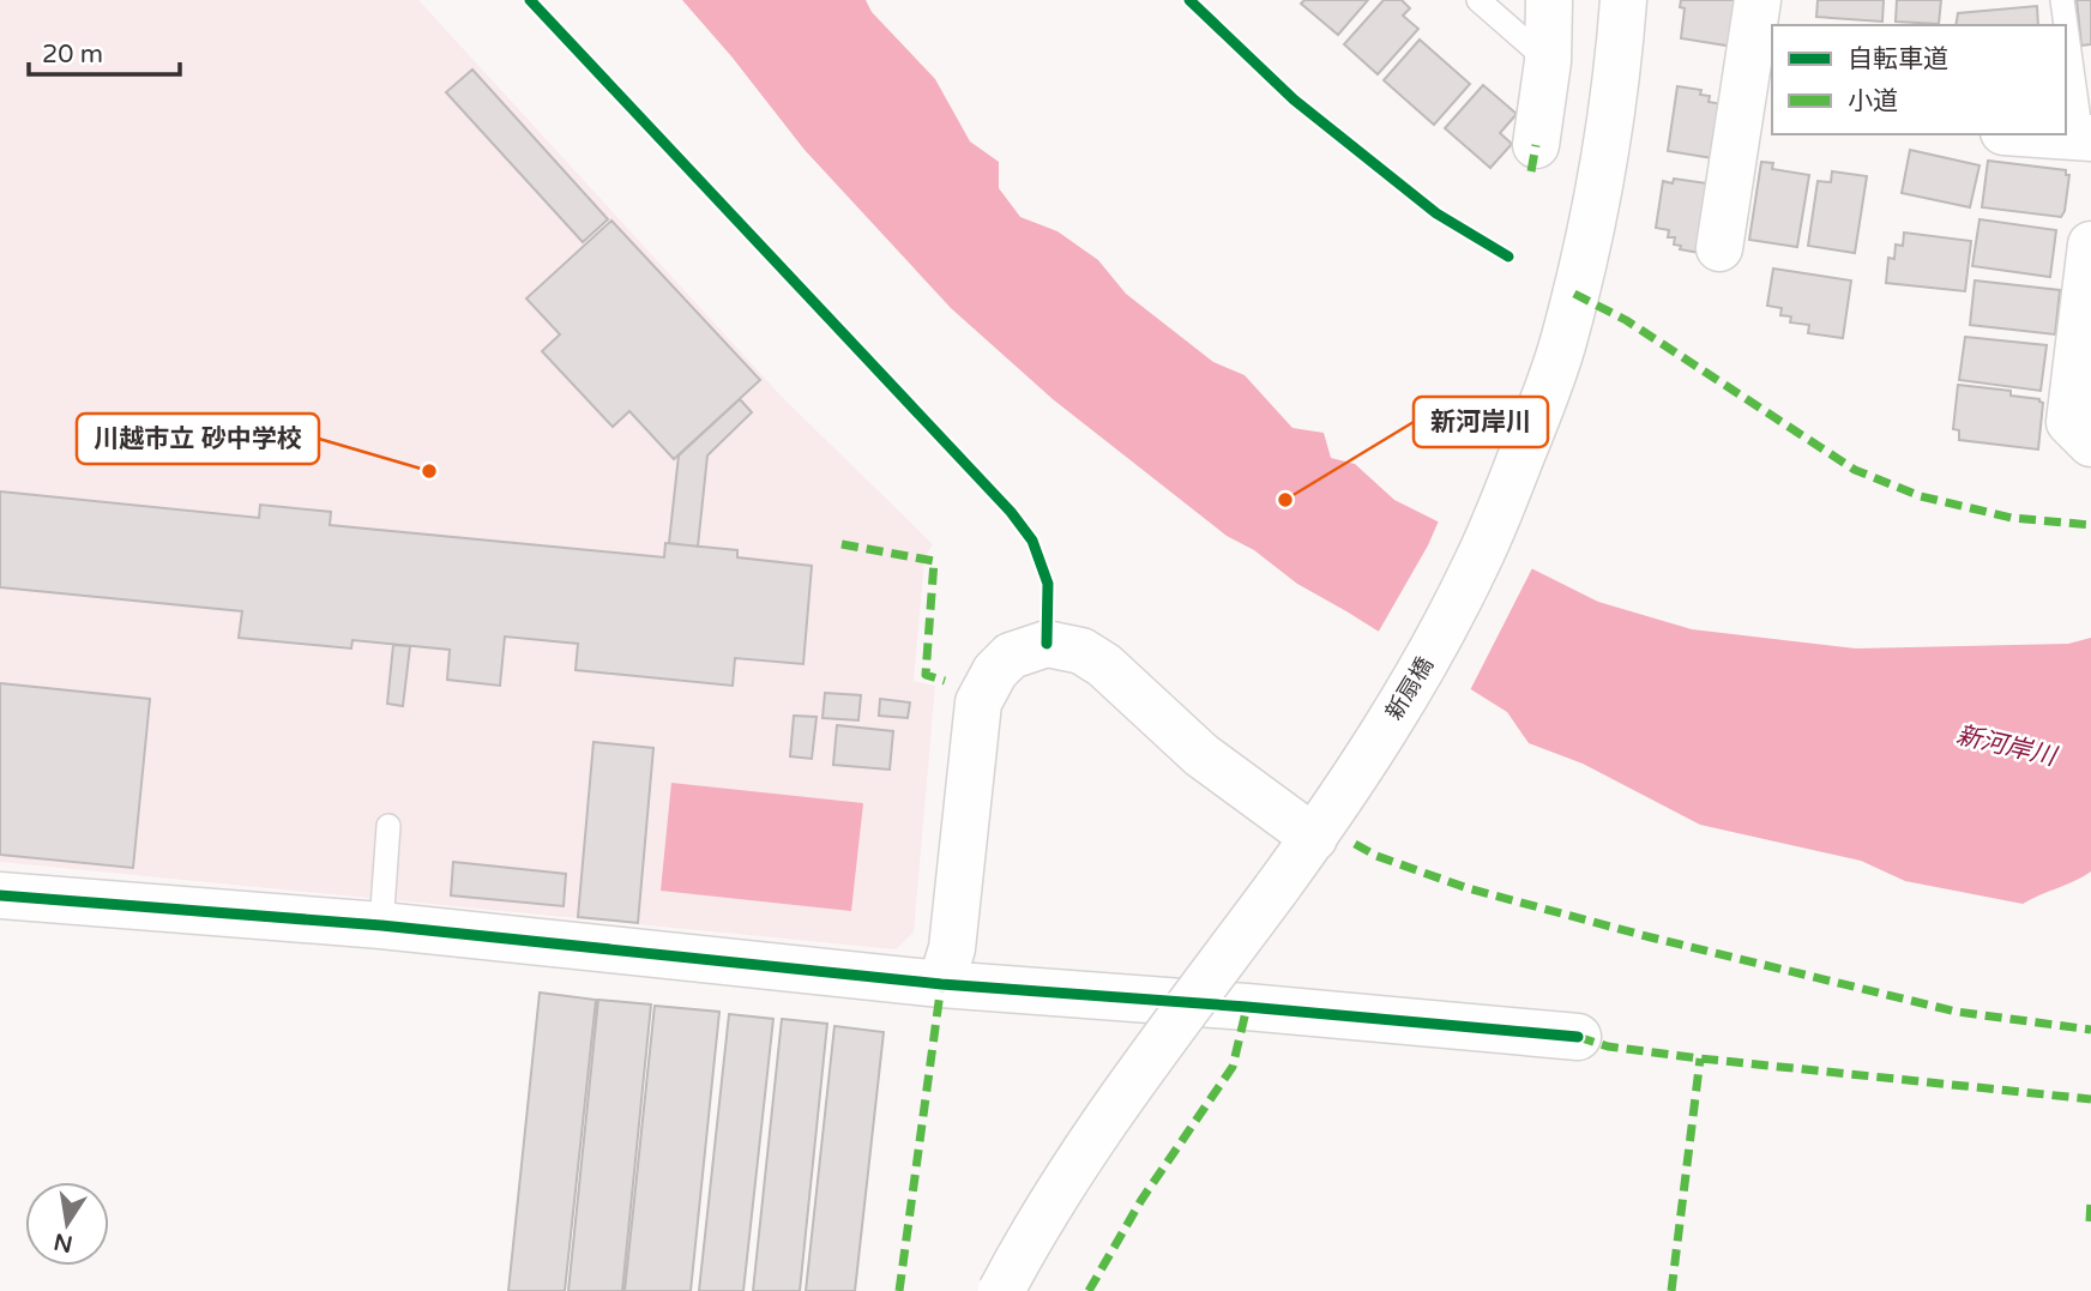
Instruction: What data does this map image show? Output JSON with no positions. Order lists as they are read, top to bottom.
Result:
{
  "streets": {
    "street": ["新扇橋"]
  },
  "water": ["新河岸川"],
  "places": ["川越市立 砂中学校", "新河岸川"],
  "legend": ["自転車道", "小道"],
  "scale_bar": "20 m",
  "north": "bottom"
}
